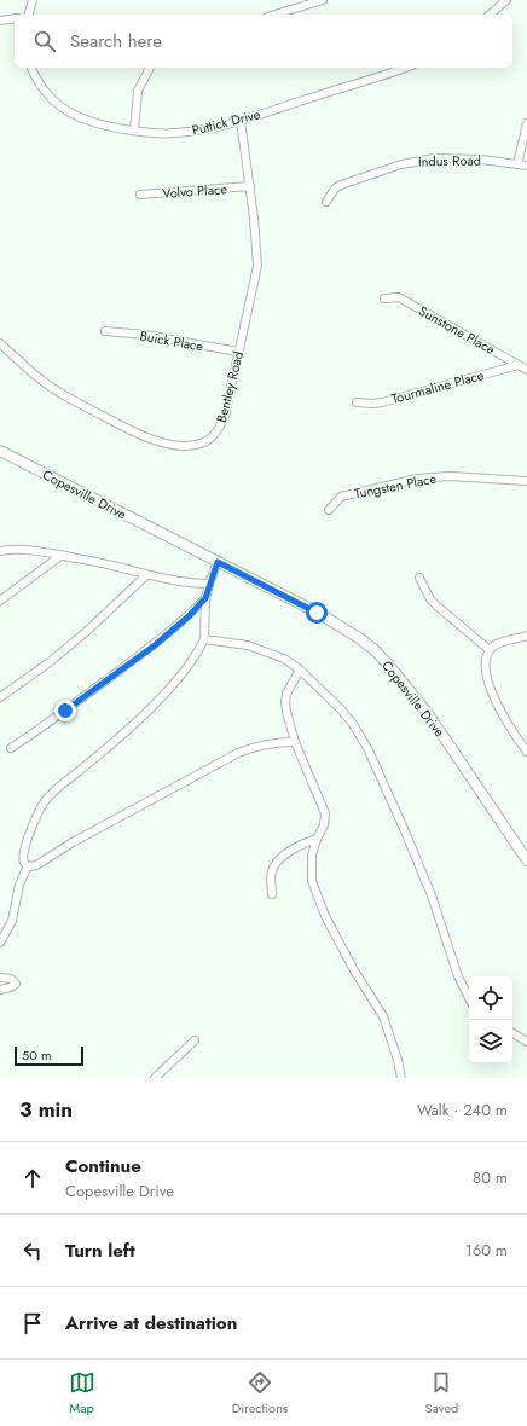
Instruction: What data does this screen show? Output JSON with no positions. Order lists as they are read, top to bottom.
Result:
{
  "streets": {
    "street": [
      "Puttick Drive",
      "Indus Road",
      "Volvo Place",
      "Sunstone Place",
      "Buick Place",
      "Bentley Road",
      "Tourmaline Place",
      "Tungsten Place",
      "Copesville Drive"
    ]
  },
  "crossings": [
    ["Puttick Drive", "Bentley Road"],
    ["Volvo Place", "Bentley Road"],
    ["Sunstone Place", "Tourmaline Place"],
    ["Buick Place", "Bentley Road"]
  ],
  "scale_bar": "50 m",
  "page": {
    "search": "Search here",
    "scale": "50 m",
    "heading": ["3 min", "Walk · 240 m"],
    "list": [
      ["Continue", "Copesville Drive", "80 m"],
      ["Turn left", "160 m"],
      "Arrive at destination"
    ],
    "nav": ["Map", "Directions", "Saved"]
  }
}
